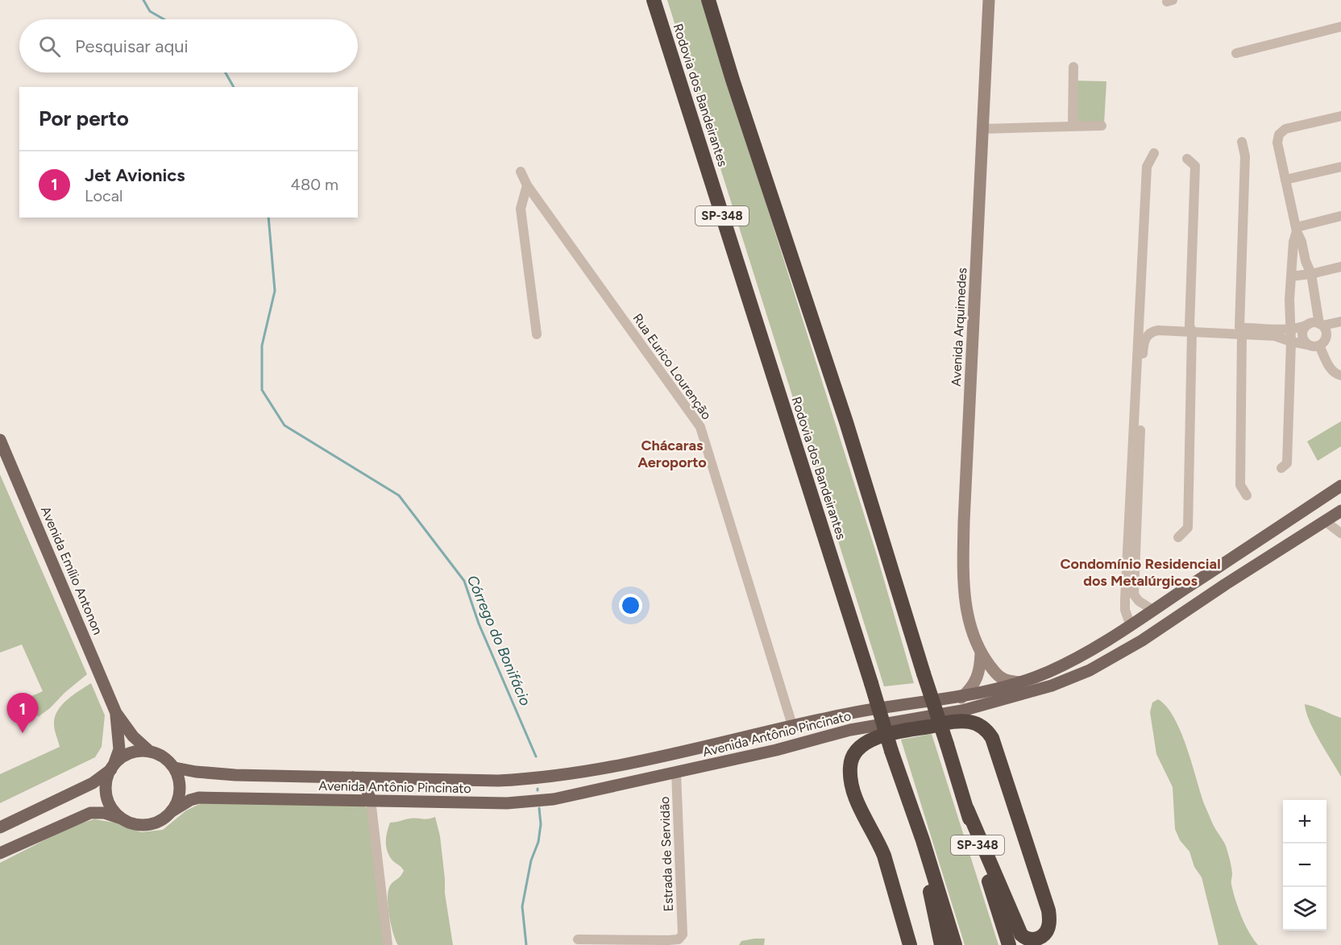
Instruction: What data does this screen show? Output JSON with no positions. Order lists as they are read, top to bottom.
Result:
{
  "streets": {
    "highway": ["Rodovia dos Bandeirantes", "SP-348"],
    "main road": ["Avenida Arquimedes", "Avenida Emílio Antonon", "Avenida Antônio Pincinato"],
    "street": ["Rua Eurico Lourenção", "Estrada de Servidão"]
  },
  "crossings": [
    ["Avenida Arquimedes", "Avenida Antônio Pincinato"],
    ["Rua Eurico Lourenção", "Avenida Antônio Pincinato"],
    ["Avenida Emílio Antonon", "Avenida Antônio Pincinato"],
    ["Avenida Antônio Pincinato", "Estrada de Servidão"]
  ],
  "districts": ["Chácaras Aeroporto", "Condomínio Residencial dos Metalúrgicos"],
  "water": ["Córrego do Bonifácio"],
  "page": {
    "search": "Pesquisar aqui",
    "heading": "Por perto",
    "list": [
      {
        "mark": "1",
        "name": "Jet Avionics",
        "note": "Local",
        "value": "480 m"
      }
    ],
    "pins": "1",
    "map_buttons": ["+", "−"]
  }
}
